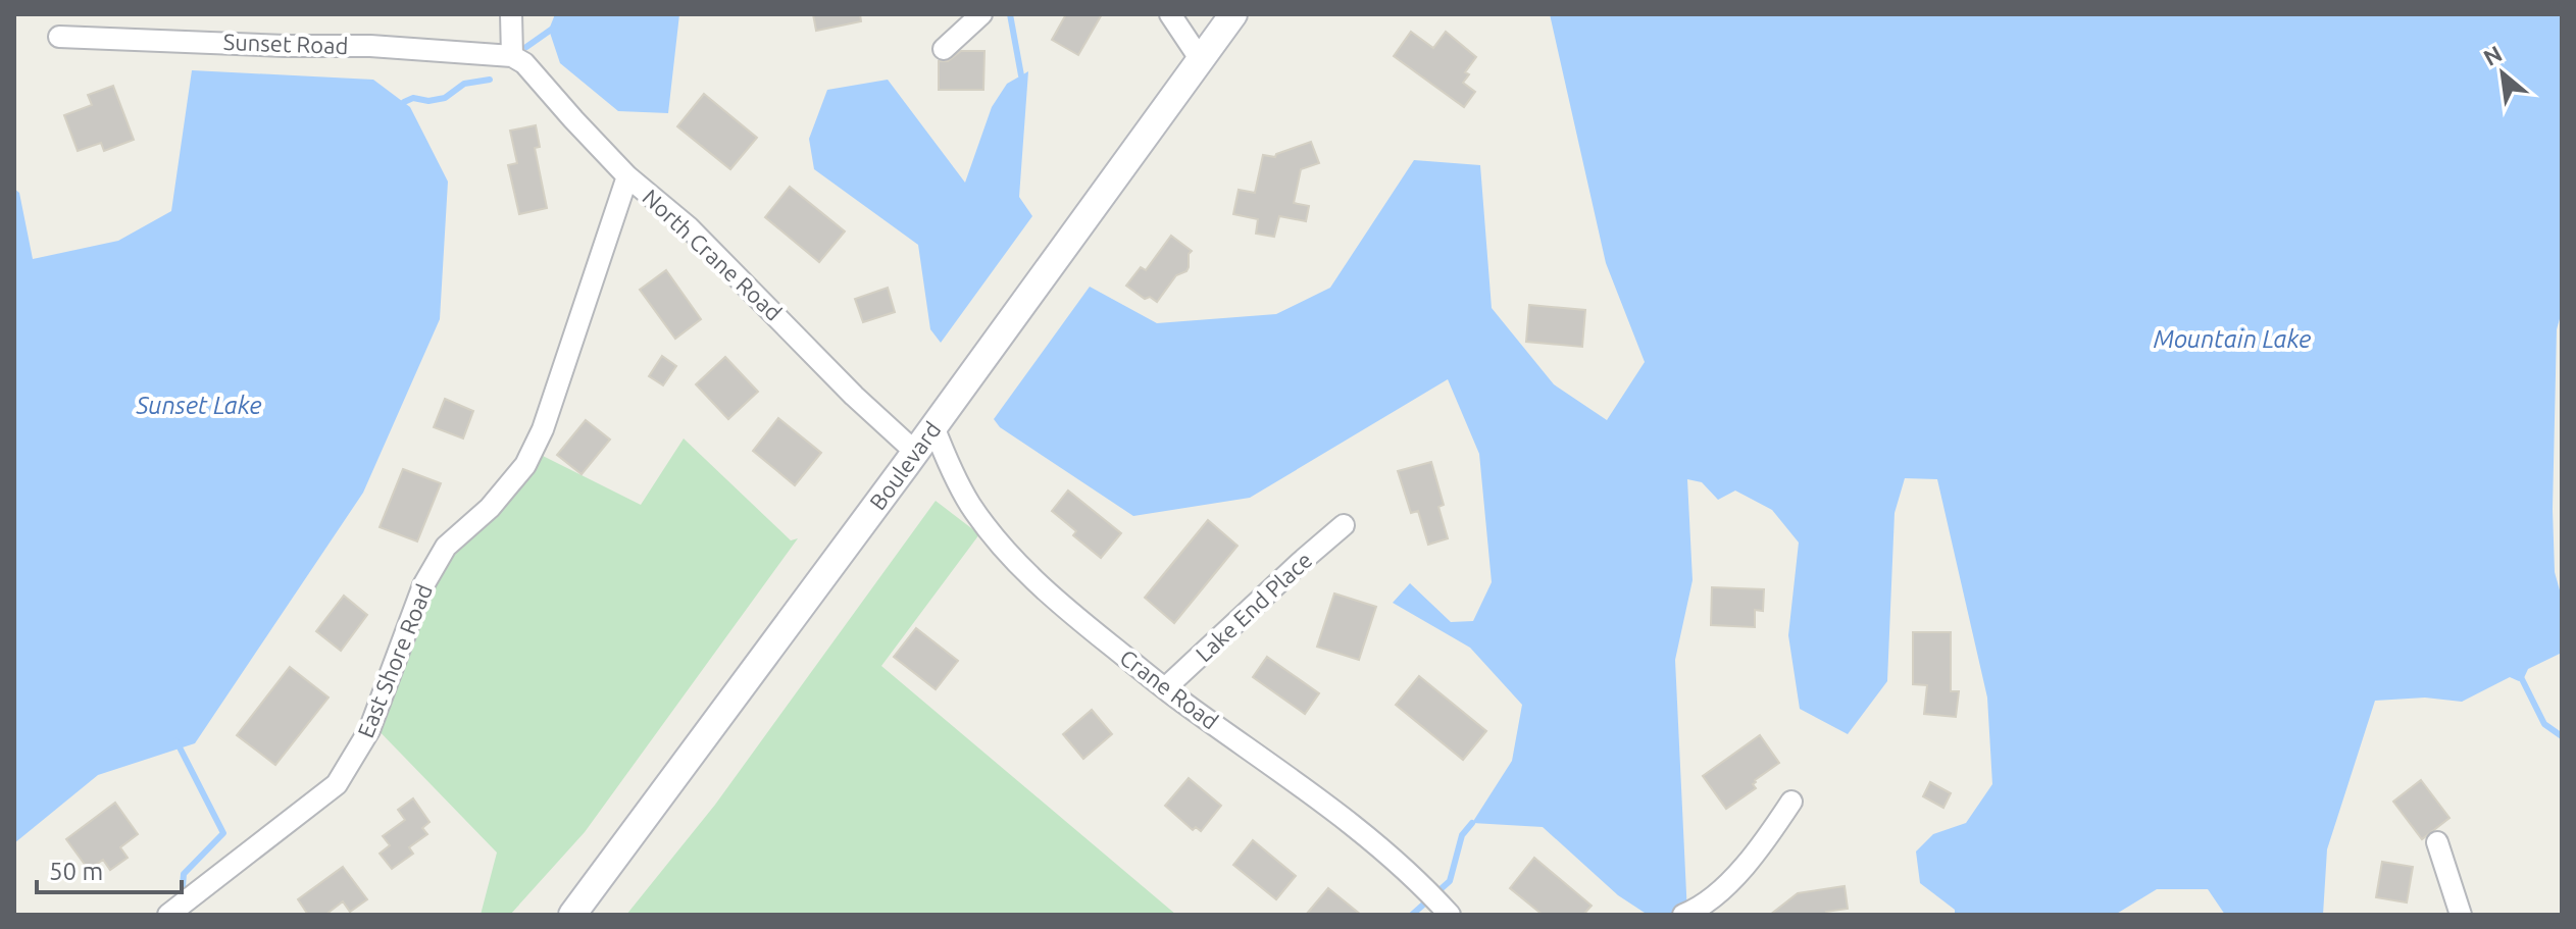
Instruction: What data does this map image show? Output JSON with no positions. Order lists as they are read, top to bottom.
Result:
{
  "streets": {
    "main road": ["Boulevard"],
    "street": [
      "Sunset Road",
      "North Crane Road",
      "Lake End Place",
      "East Shore Road",
      "Crane Road"
    ]
  },
  "crossings": [
    ["Sunset Road", "North Crane Road"],
    ["North Crane Road", "Boulevard"],
    ["North Crane Road", "East Shore Road"],
    ["Boulevard", "Crane Road"],
    ["Lake End Place", "Crane Road"]
  ],
  "water": ["Mountain Lake", "Sunset Lake"],
  "scale_bar": "50 m",
  "north": "top left"
}
